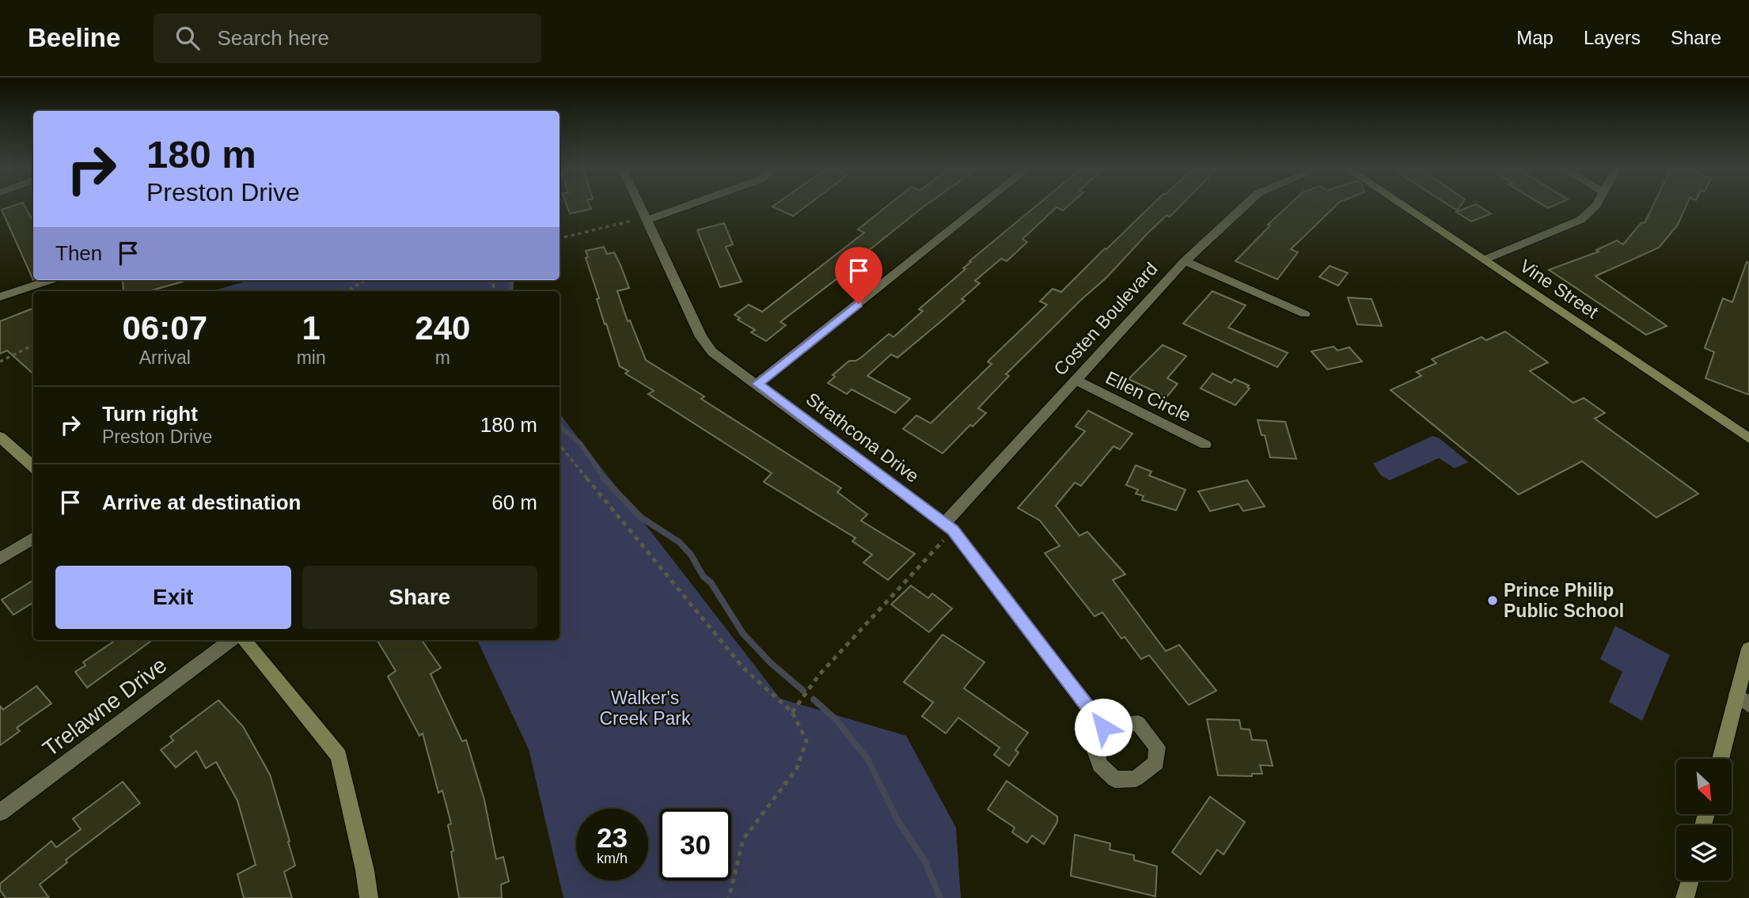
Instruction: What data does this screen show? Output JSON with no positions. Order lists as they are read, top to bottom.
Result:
{
  "streets": {
    "street": [
      "Vine Street",
      "Costen Boulevard",
      "Ellen Circle",
      "Strathcona Drive",
      "Trelawne Drive"
    ]
  },
  "crossings": [
    ["Costen Boulevard", "Ellen Circle"],
    ["Costen Boulevard", "Strathcona Drive"]
  ],
  "parks": ["Walker's Creek Park"],
  "places": ["Prince Philip Public School"],
  "north": "bottom right",
  "page": {
    "header": "Beeline",
    "search": "Search here",
    "nav": ["Map", "Layers", "Share"],
    "turn": ["180 m", "Preston Drive"],
    "then": "Then",
    "eta": [
      "06:07",
      "Arrival",
      "1",
      "min",
      "240",
      "m"
    ],
    "list": [
      {
        "name": "Turn right",
        "note": "Preston Drive",
        "value": "180 m"
      },
      {
        "name": "Arrive at destination",
        "value": "60 m"
      }
    ],
    "buttons": ["Exit", "Share"],
    "speed": "23 km/h",
    "limit": "30"
  }
}
